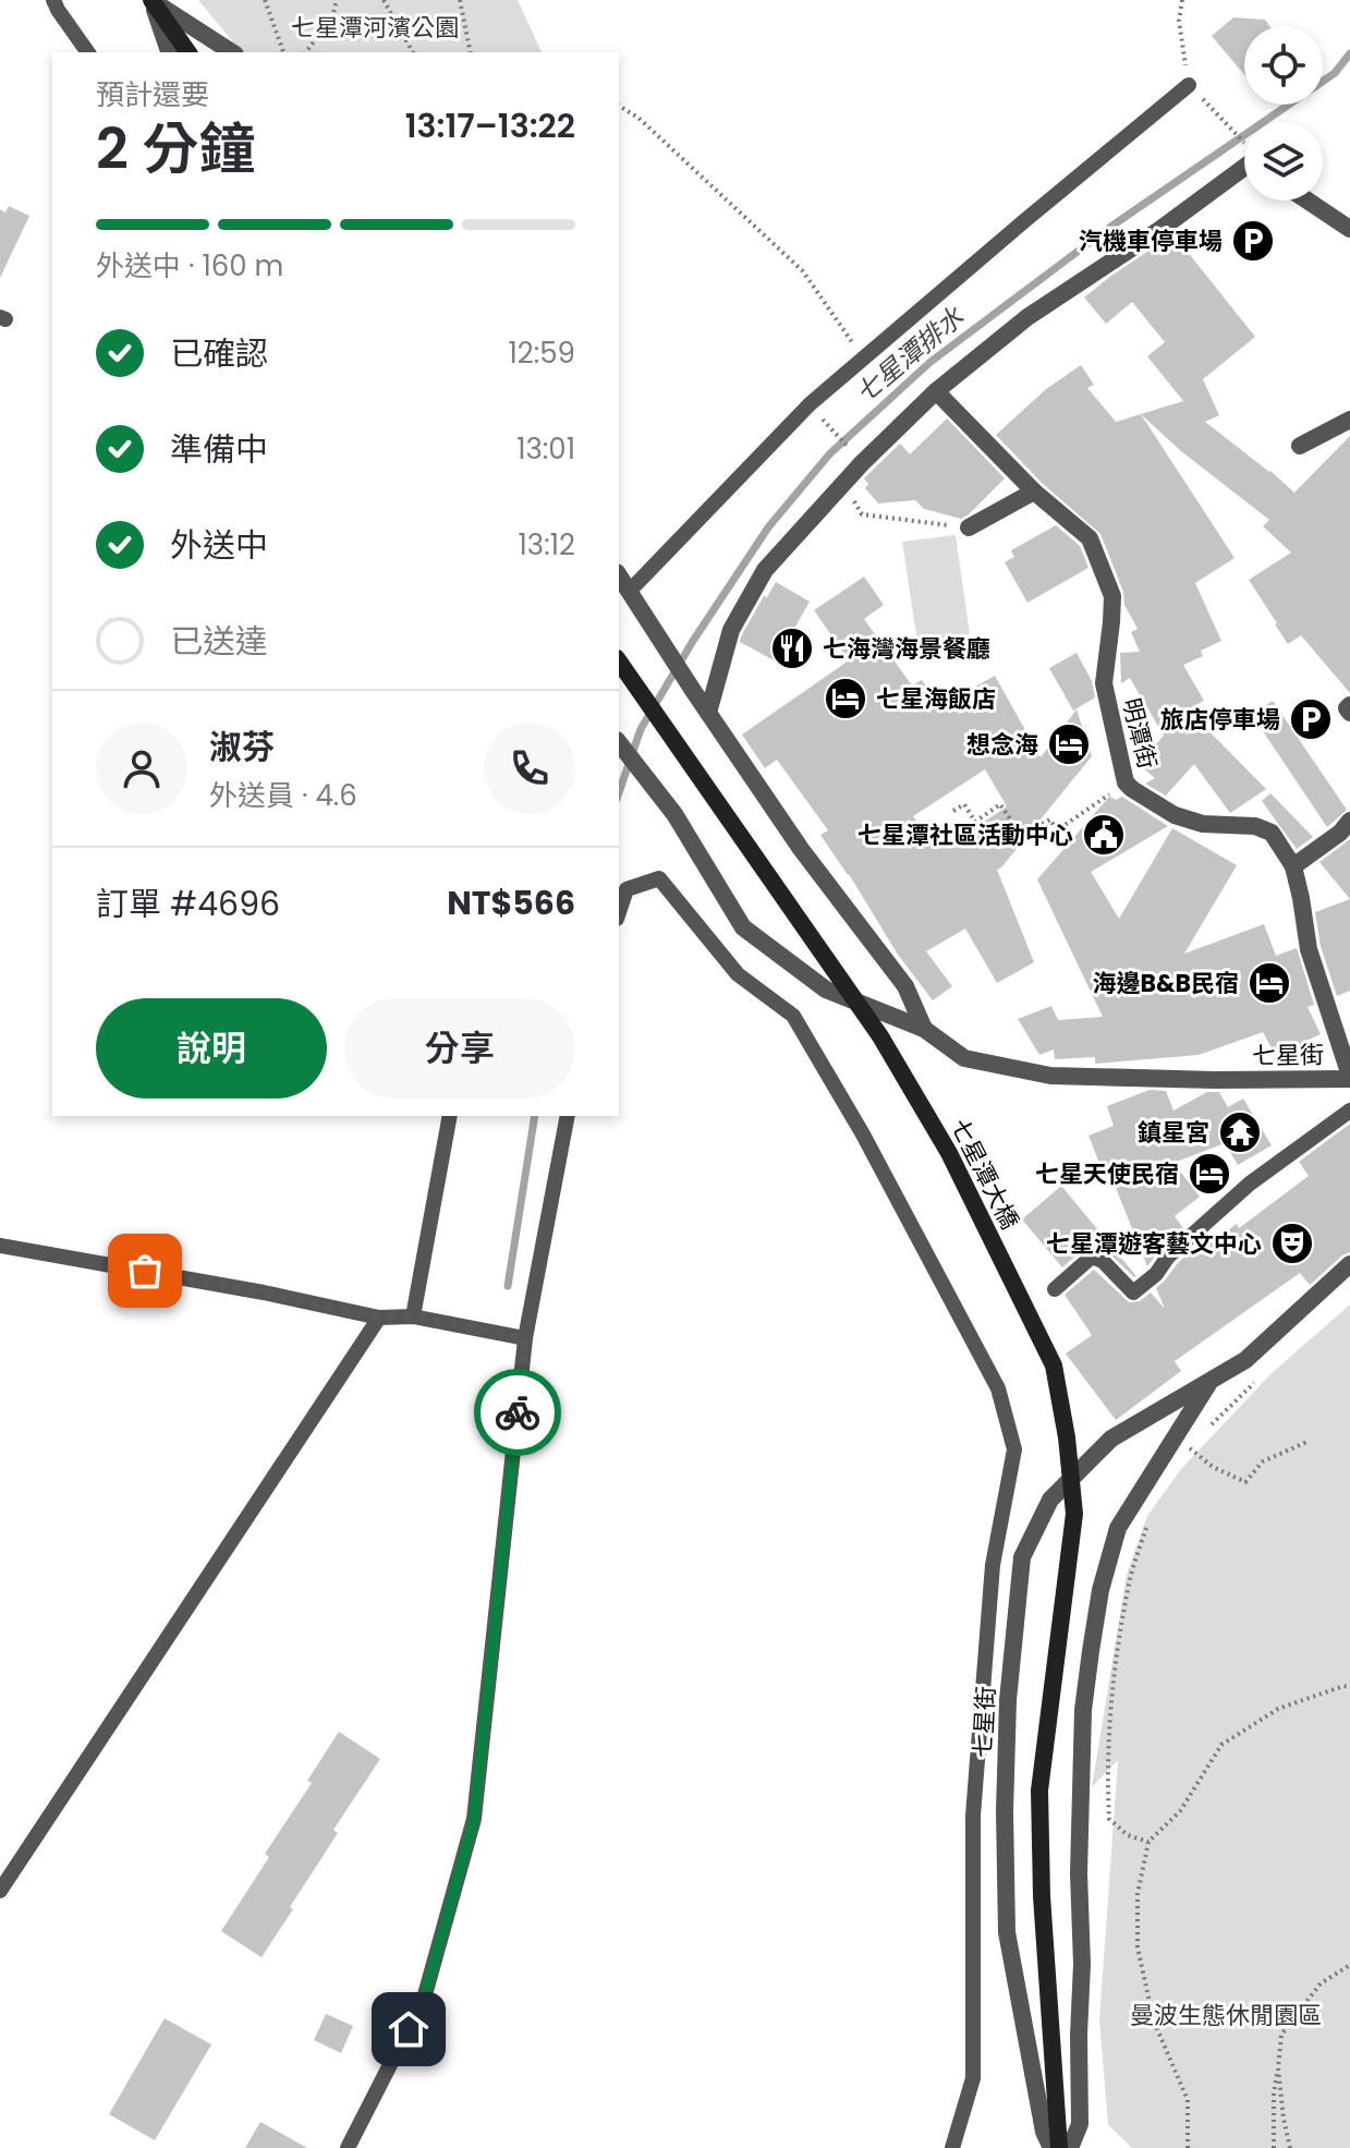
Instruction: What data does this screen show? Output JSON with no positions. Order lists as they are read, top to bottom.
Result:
{
  "streets": {
    "main road": ["七星潭大橋"],
    "street": ["明潭街", "七星街"]
  },
  "crossings": [
    ["明潭街", "七星街"]
  ],
  "water": ["七星潭排水"],
  "parks": ["七星潭河濱公園", "曼波生態休閒園區"],
  "places": {
    "parking": ["汽機車停車場", "旅店停車場"],
    "restaurant": ["七海灣海景餐廳"],
    "hotel": [
      "七星海飯店",
      "想念海",
      "海邊B&B民宿",
      "七星天使民宿"
    ],
    "public building": ["七星潭社區活動中心"],
    "temple": ["鎮星宮"],
    "theatre": ["七星潭遊客藝文中心"]
  },
  "page": {
    "heading": ["2 分鐘", "預計還要", "13:17–13:22"],
    "panel": [
      "淑芬",
      "外送員 · 4.6",
      "訂單 #4696",
      "NT$566"
    ],
    "bar": "外送中 · 160 m",
    "list": [
      ["已確認", "12:59"],
      ["準備中", "13:01"],
      ["外送中", "13:12"],
      "已送達"
    ],
    "buttons": ["說明", "分享"]
  }
}
